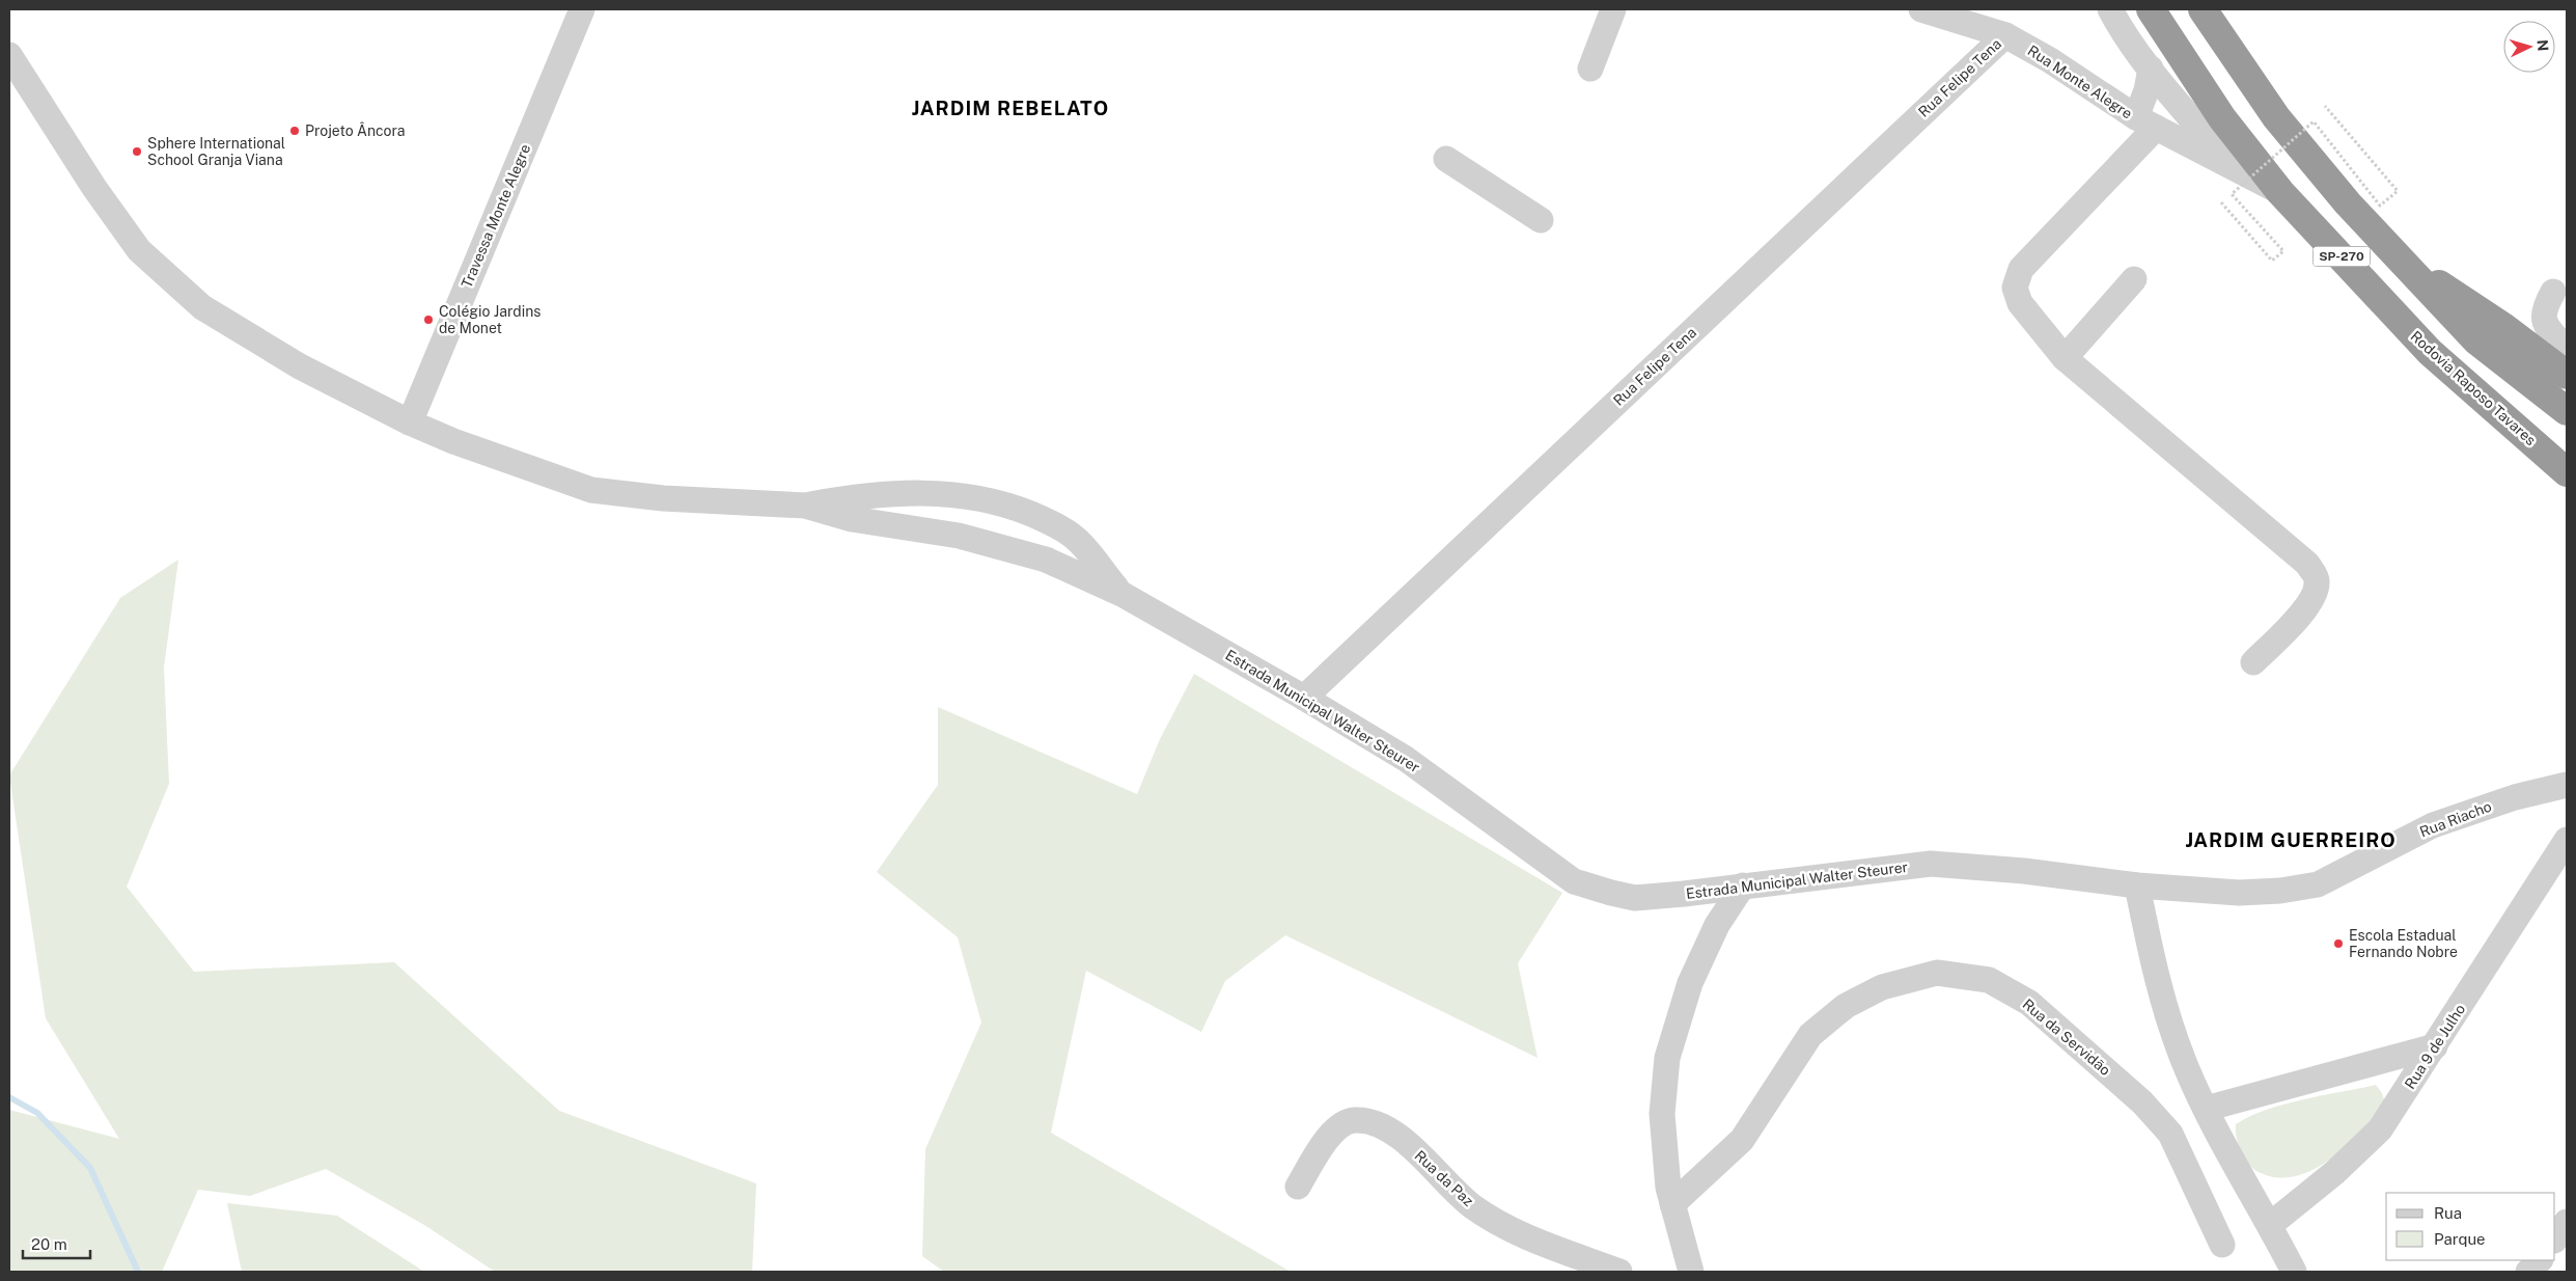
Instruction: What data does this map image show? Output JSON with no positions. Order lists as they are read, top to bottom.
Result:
{
  "streets": {
    "highway": ["SP-270", "Rodovia Raposo Tavares"],
    "street": [
      "Rua Felipe Tena",
      "Rua Monte Alegre",
      "Travessa Monte Alegre",
      "Estrada Municipal Walter Steurer",
      "Rua Riacho",
      "Rua da Servidão",
      "Rua 9 de Julho",
      "Rua da Paz"
    ]
  },
  "crossings": [
    ["Rua Felipe Tena", "Rua Monte Alegre"],
    ["Rua Felipe Tena", "Estrada Municipal Walter Steurer"],
    ["Rua Monte Alegre", "Rodovia Raposo Tavares"],
    ["Travessa Monte Alegre", "Estrada Municipal Walter Steurer"],
    ["Estrada Municipal Walter Steurer", "Rua Riacho"]
  ],
  "districts": ["JARDIM REBELATO", "JARDIM GUERREIRO"],
  "places": [
    "Projeto Âncora",
    "Sphere International School Granja Viana",
    "Colégio Jardins de Monet",
    "Escola Estadual Fernando Nobre"
  ],
  "legend": ["Rua", "Parque"],
  "scale_bar": "20 m",
  "north": "right"
}
